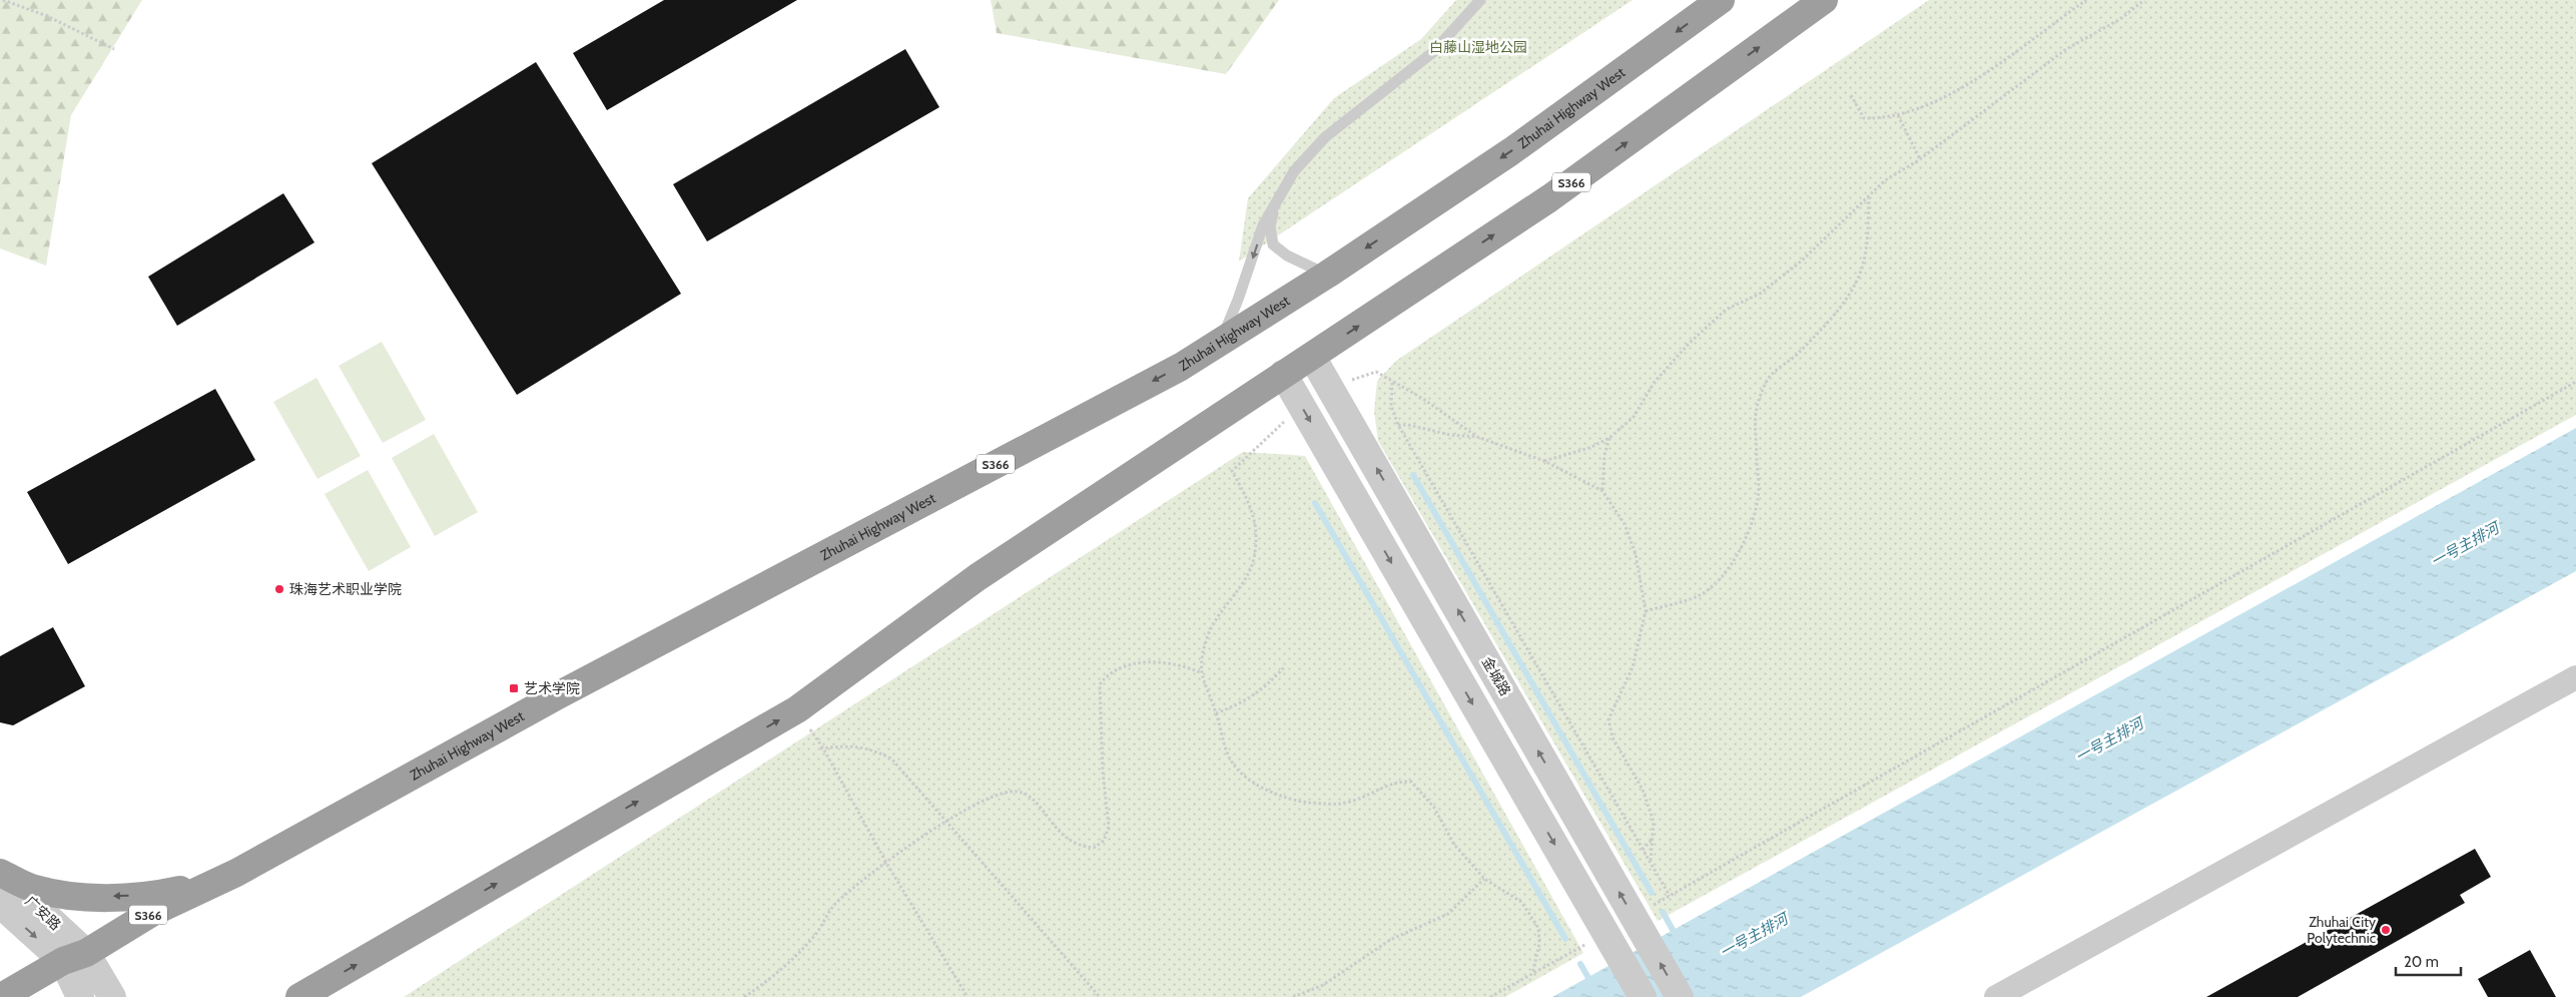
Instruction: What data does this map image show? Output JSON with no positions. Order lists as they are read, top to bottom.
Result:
{
  "streets": {
    "highway": ["Zhuhai Highway West", "S366"],
    "street": ["金城路", "广安路"]
  },
  "crossings": [
    ["Zhuhai Highway West", "广安路"],
    ["S366", "金城路"]
  ],
  "water": ["一号主排河"],
  "parks": ["白藤山湿地公园"],
  "places": {
    "other": ["珠海艺术职业学院", "Zhuhai City Polytechnic"],
    "transit": ["艺术学院"]
  },
  "scale_bar": "20 m"
}
